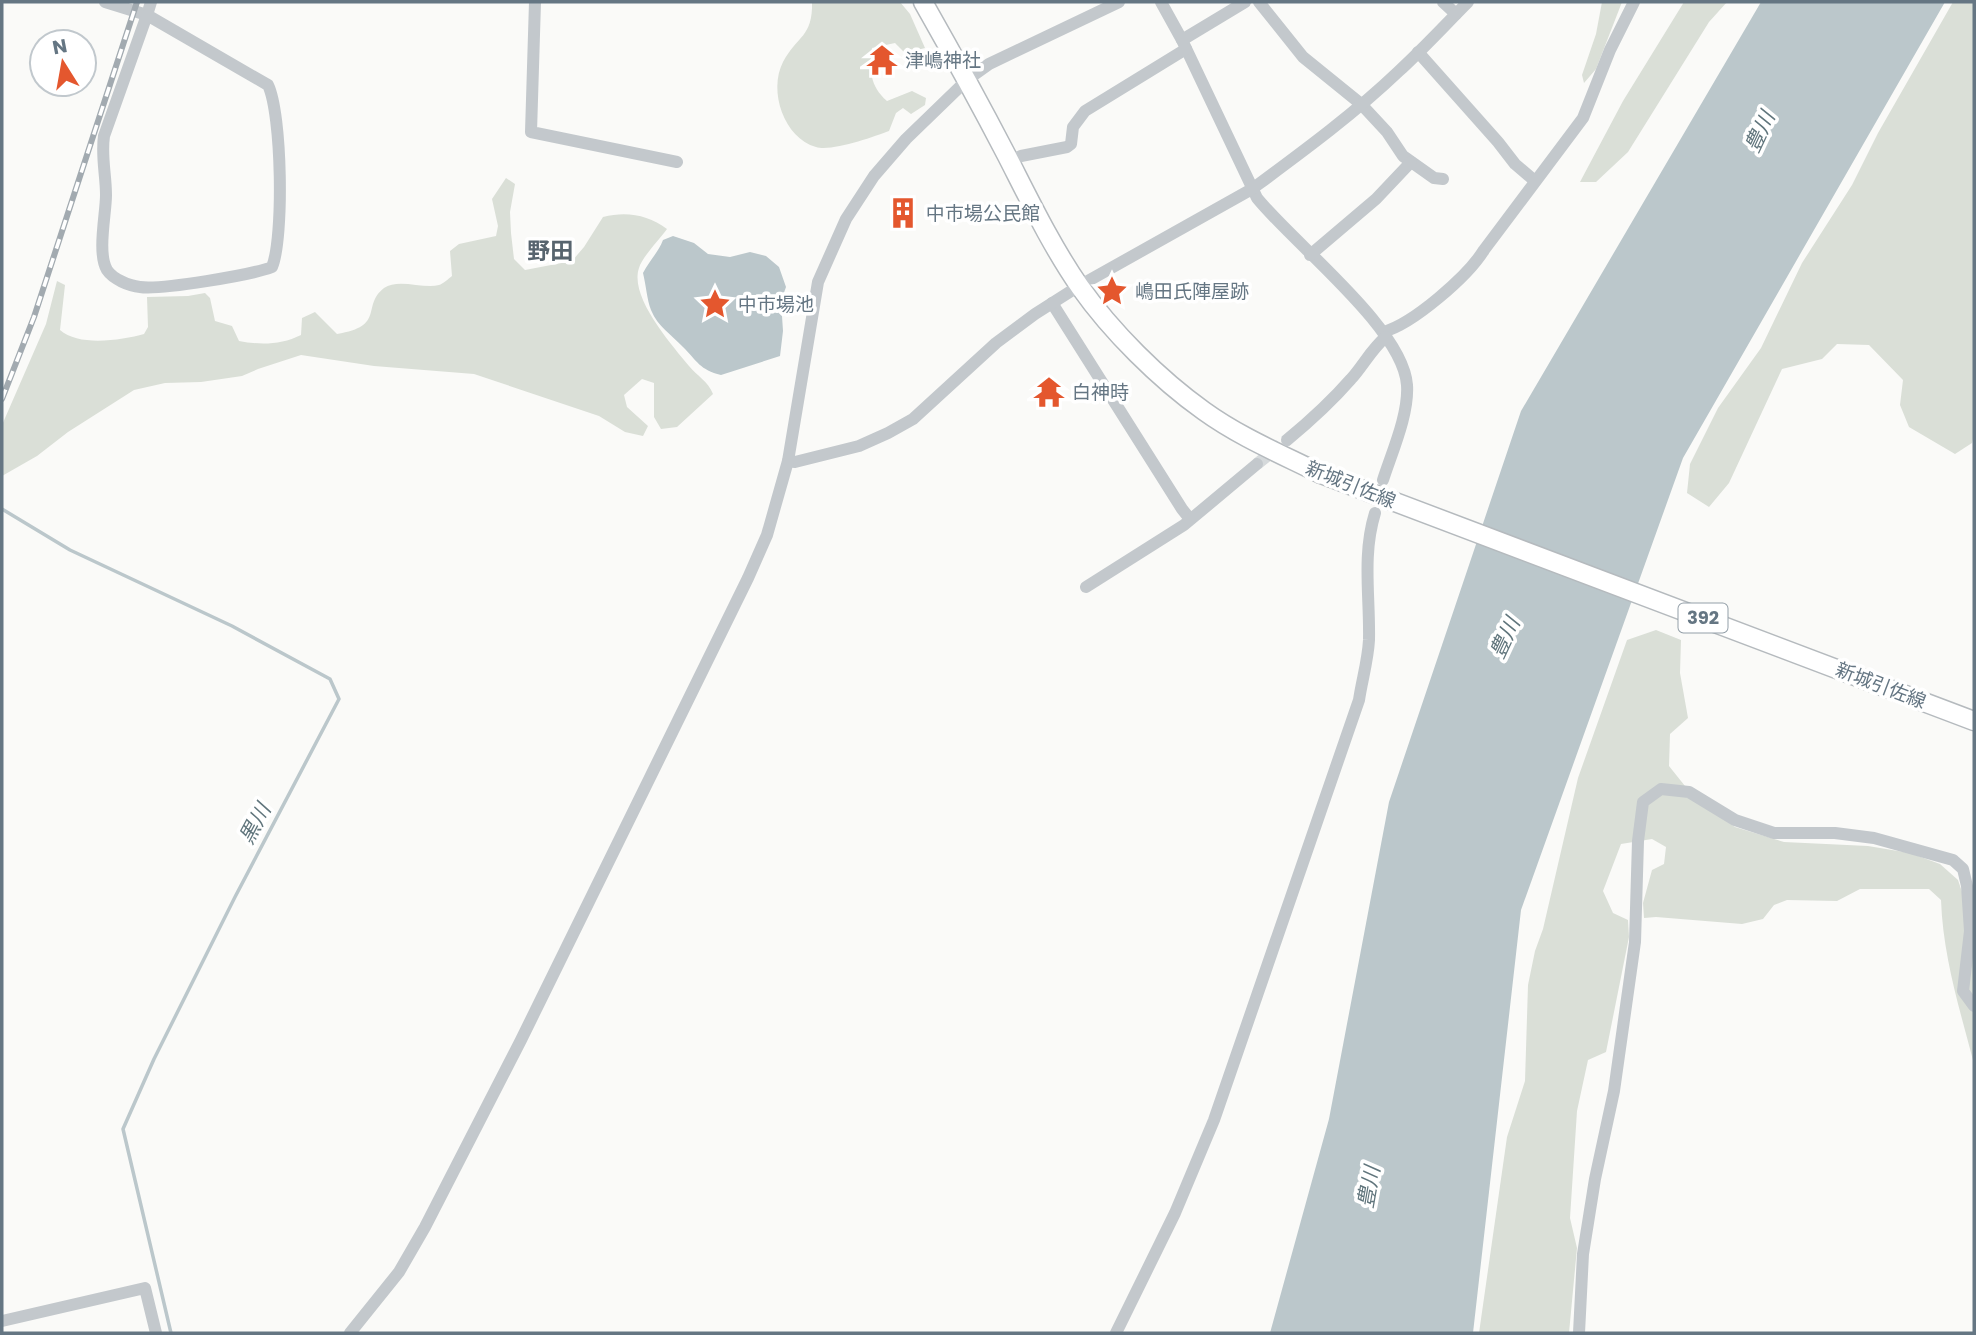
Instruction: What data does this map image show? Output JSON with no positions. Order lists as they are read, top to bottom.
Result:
{
  "streets": {
    "main road": ["新城引佐線", "392"]
  },
  "districts": ["野田"],
  "water": ["豊川", "黒川"],
  "places": {
    "temple": ["津嶋神社", "白神時"],
    "building": ["中市場公民館"],
    "place": ["嶋田氏陣屋跡", "中市場池"]
  },
  "north": "top"
}
